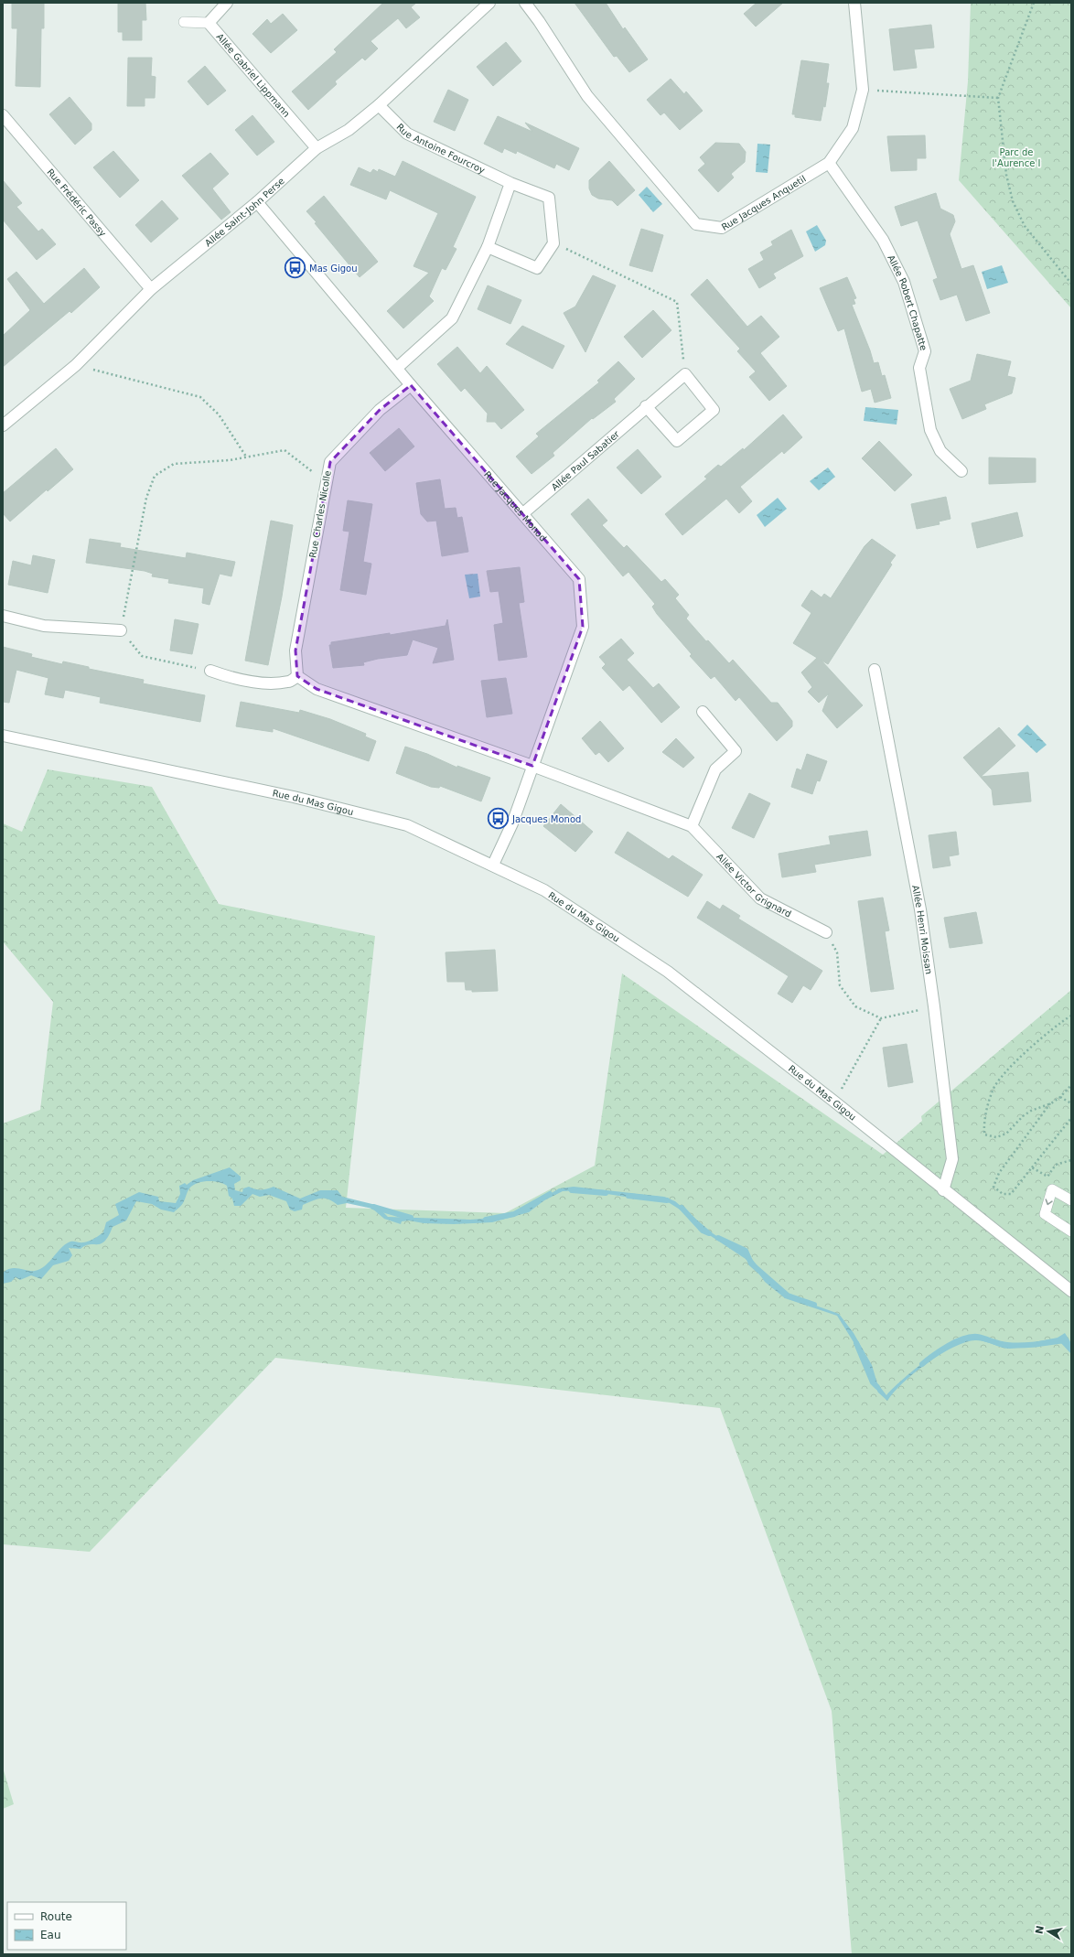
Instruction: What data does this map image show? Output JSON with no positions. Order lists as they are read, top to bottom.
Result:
{
  "streets": {
    "street": [
      "Allée Gabriel Lippmann",
      "Rue Antoine Fourcroy",
      "Rue Jacques Anquetil",
      "Rue Frédéric Passy",
      "Allée Saint-John Perse",
      "Allée Robert Chapatte",
      "Allée Paul Sabatier",
      "Rue Jacques Monod",
      "Rue Charles Nicolle",
      "Rue du Mas Gigou",
      "Allée Victor Grignard",
      "Allée Henri Moissan"
    ]
  },
  "crossings": [
    ["Allée Gabriel Lippmann", "Allée Saint-John Perse"],
    ["Rue Antoine Fourcroy", "Allée Saint-John Perse"],
    ["Rue Jacques Anquetil", "Allée Robert Chapatte"],
    ["Rue Frédéric Passy", "Allée Saint-John Perse"],
    ["Allée Saint-John Perse", "Rue Jacques Monod"],
    ["Allée Paul Sabatier", "Rue Jacques Monod"],
    ["Rue Jacques Monod", "Rue Charles Nicolle"],
    ["Rue Jacques Monod", "Rue du Mas Gigou"],
    ["Rue Jacques Monod", "Allée Victor Grignard"],
    ["Rue du Mas Gigou", "Allée Henri Moissan"]
  ],
  "parks": ["Parc de l'Aurence I"],
  "places": {
    "bus stop": ["Mas Gigou", "Jacques Monod"]
  },
  "legend": ["Route", "Eau"],
  "north": "left"
}
